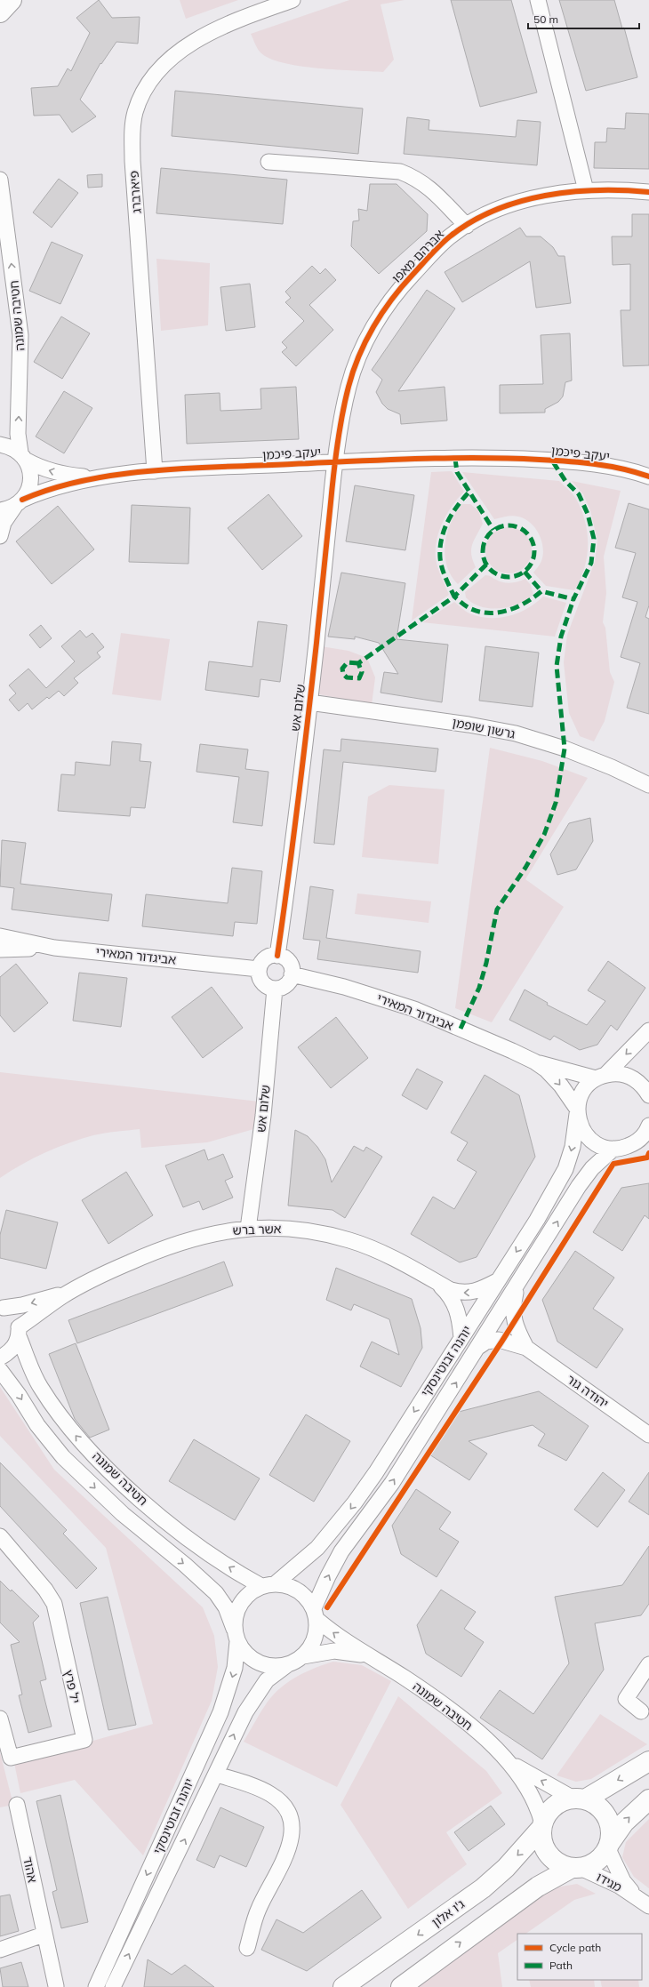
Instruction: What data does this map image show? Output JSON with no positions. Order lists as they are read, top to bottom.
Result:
{
  "streets": {
    "main road": ["ג'ו אלון"],
    "street": [
      "פיארברג",
      "אברהם מאפו",
      "חטיבה שמונה",
      "יעקב פיכמן",
      "שלום אש",
      "גרשון שופמן",
      "אביגדור המאירי",
      "אשר ברש",
      "יוהנה זבוטינסקי",
      "יהודה גור",
      "יל פרץ",
      "אהוד",
      "מגידו"
    ]
  },
  "crossings": [
    ["פיארברג", "יעקב פיכמן"],
    ["אברהם מאפו", "יעקב פיכמן"],
    ["אברהם מאפו", "שלום אש"],
    ["חטיבה שמונה", "יעקב פיכמן"],
    ["חטיבה שמונה", "אשר ברש"],
    ["חטיבה שמונה", "יוהנה זבוטינסקי"],
    ["חטיבה שמונה", "מגידו"],
    ["חטיבה שמונה", "ג'ו אלון"],
    ["יעקב פיכמן", "שלום אש"],
    ["שלום אש", "גרשון שופמן"],
    ["שלום אש", "אביגדור המאירי"],
    ["שלום אש", "אשר ברש"],
    ["אביגדור המאירי", "יוהנה זבוטינסקי"],
    ["אשר ברש", "יוהנה זבוטינסקי"],
    ["יוהנה זבוטינסקי", "יהודה גור"],
    ["מגידו", "ג'ו אלון"]
  ],
  "legend": ["Cycle path", "Path"],
  "scale_bar": "50 m"
}
